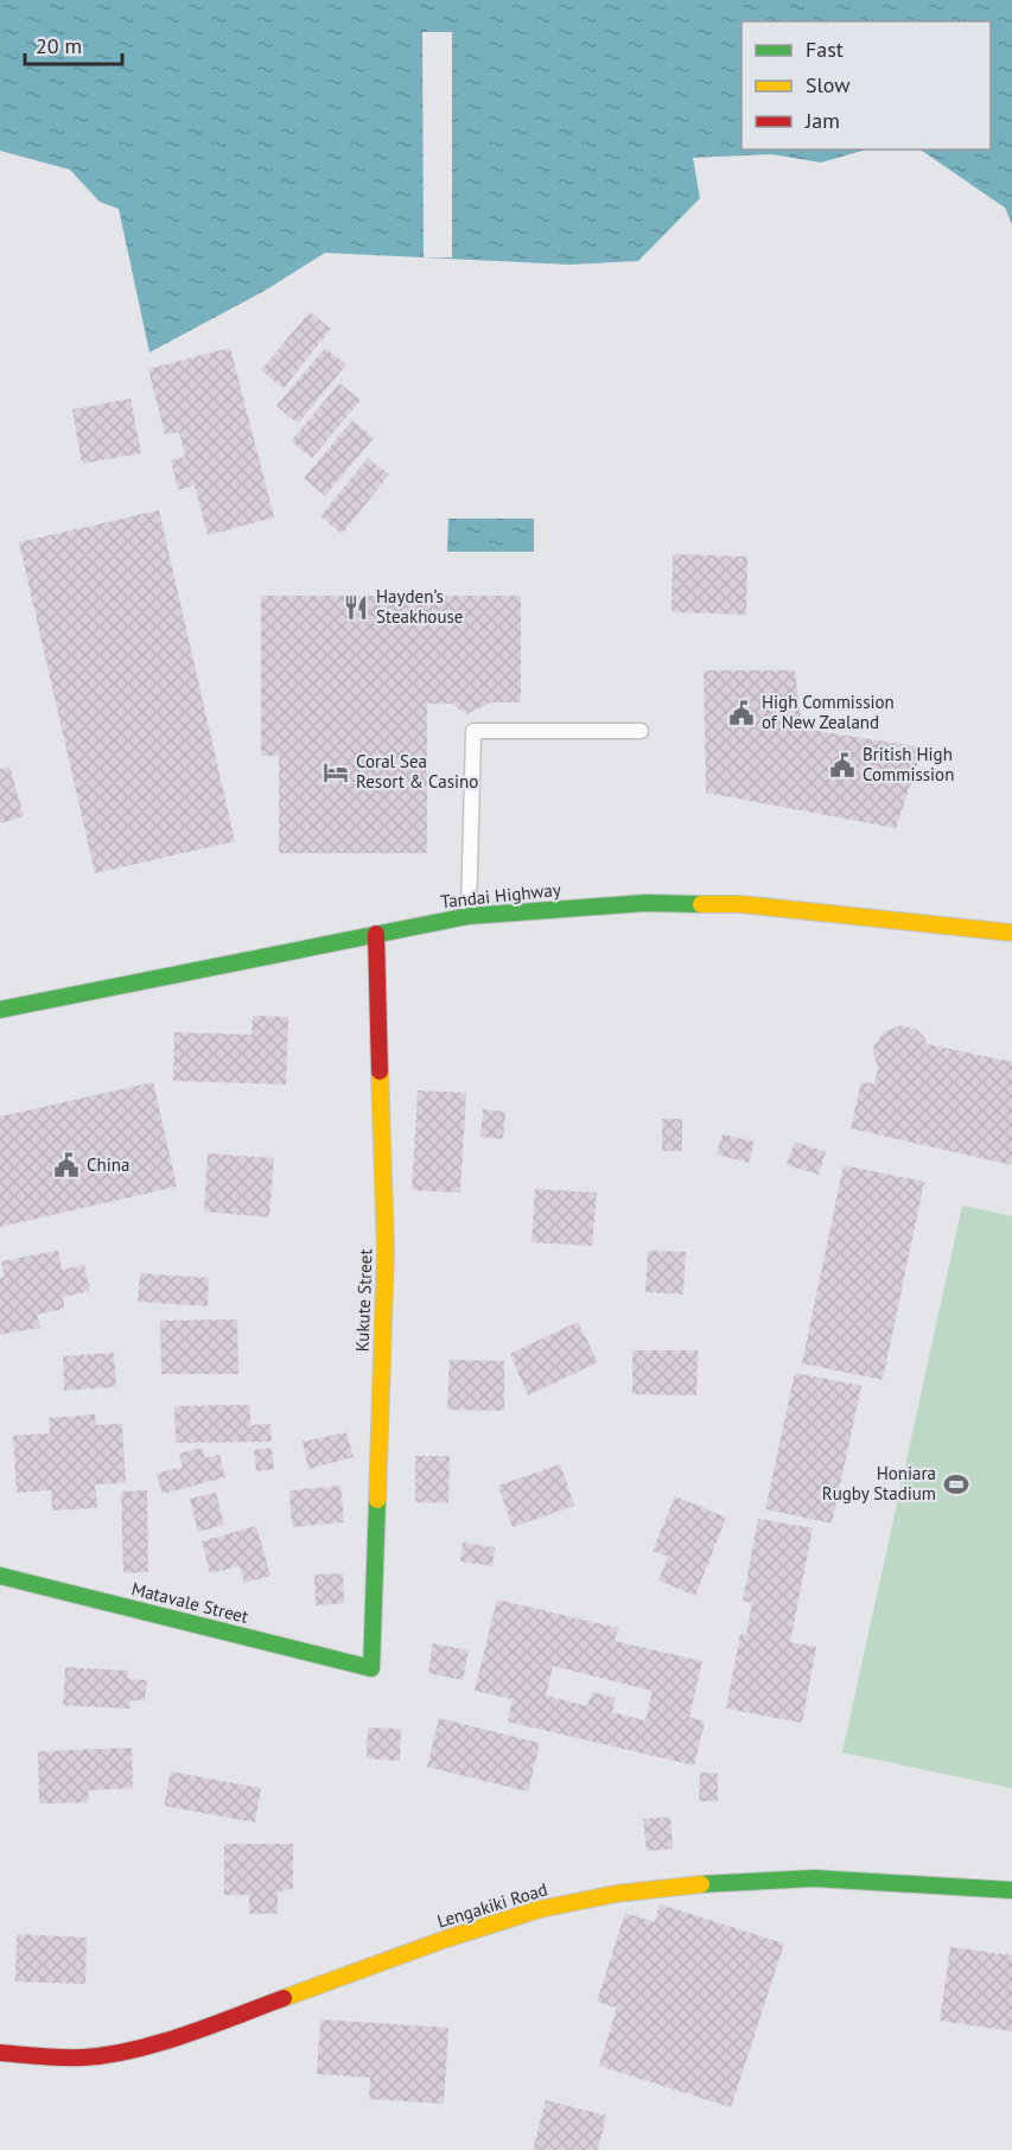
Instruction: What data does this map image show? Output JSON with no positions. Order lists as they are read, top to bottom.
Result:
{
  "streets": {
    "street": [
      "Tandai Highway",
      "Kukute Street",
      "Matavale Street",
      "Lengakiki Road"
    ]
  },
  "crossings": [
    ["Tandai Highway", "Kukute Street"],
    ["Kukute Street", "Matavale Street"]
  ],
  "places": {
    "restaurant": ["Hayden’s Steakhouse"],
    "public building": ["High Commission of New Zealand", "British High Commission", "China"],
    "hotel": ["Coral Sea Resort & Casino"],
    "sports": ["Honiara Rugby Stadium"]
  },
  "legend": ["Fast", "Slow", "Jam"],
  "scale_bar": "20 m"
}
